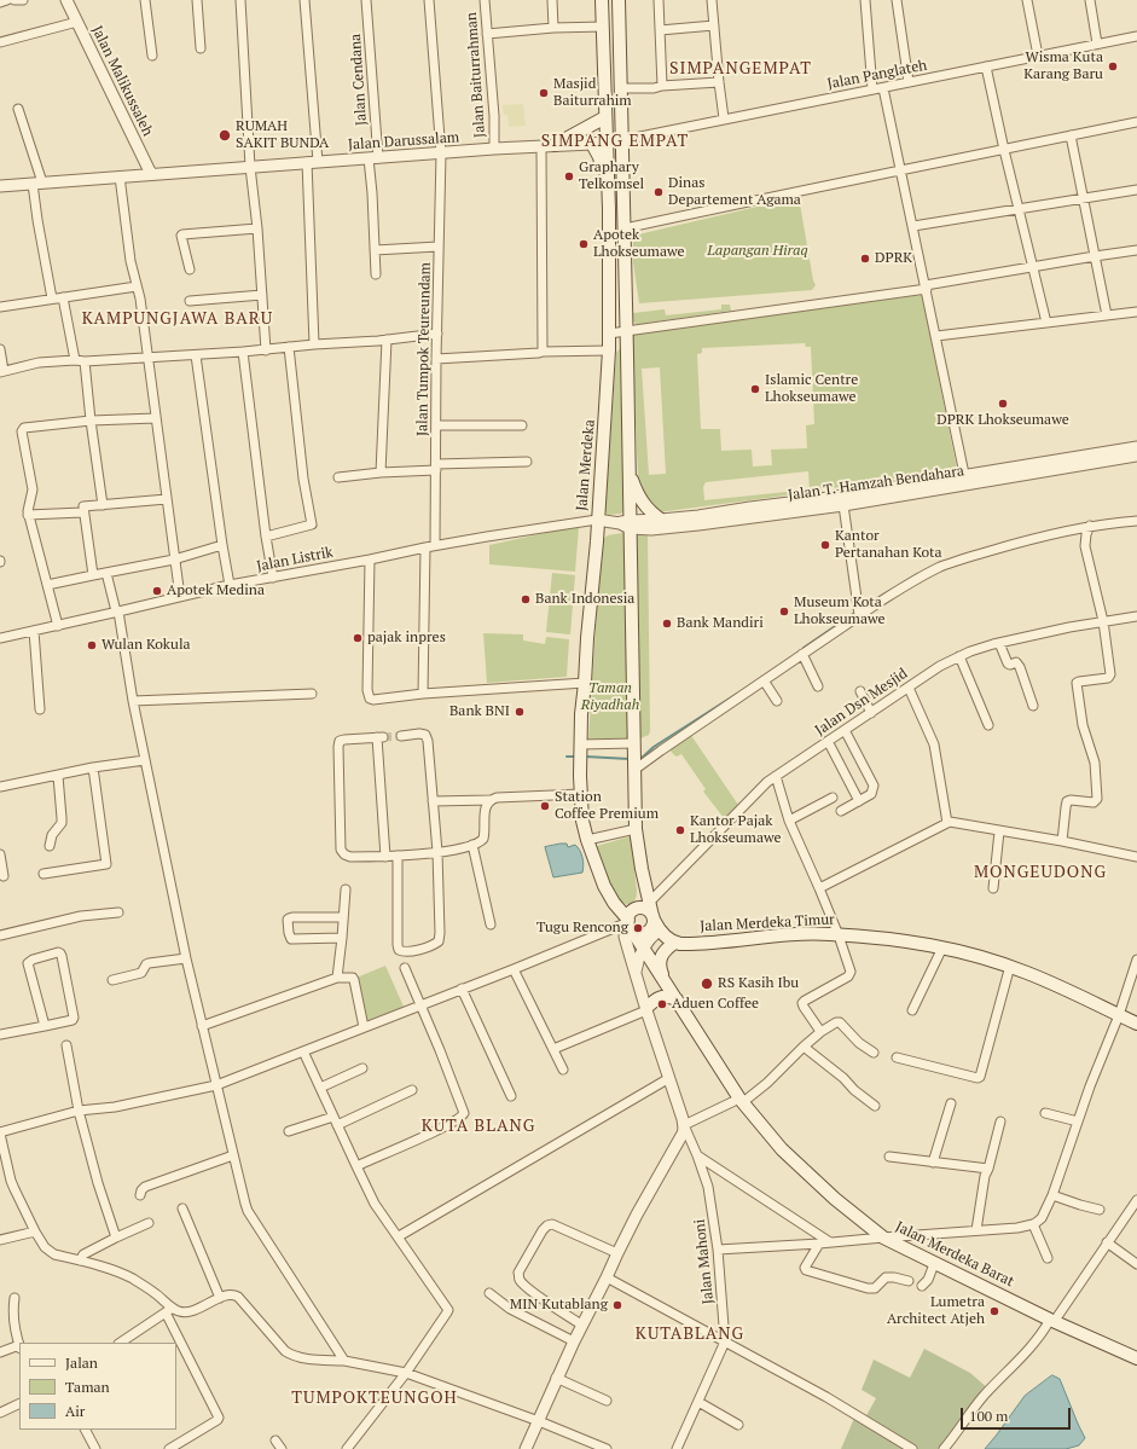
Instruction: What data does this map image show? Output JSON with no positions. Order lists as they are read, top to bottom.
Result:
{
  "streets": {
    "main road": ["Jalan Merdeka", "Jalan Merdeka Timur", "Jalan Merdeka Barat"],
    "street": [
      "Jalan Baiturrahman",
      "Jalan Panglateh",
      "Jalan Cendana",
      "Jalan Malikussaleh",
      "Jalan Darussalam",
      "Jalan Tumpok Teureundam",
      "Jalan T. Hamzah Bendahara",
      "Jalan Listrik",
      "Jalan Dsn Mesjid",
      "Jalan Mahoni"
    ]
  },
  "crossings": [
    ["Jalan Baiturrahman", "Jalan Darussalam"],
    ["Jalan Panglateh", "Jalan Darussalam"],
    ["Jalan Cendana", "Jalan Darussalam"],
    ["Jalan Malikussaleh", "Jalan Darussalam"],
    ["Jalan Darussalam", "Jalan Tumpok Teureundam"],
    ["Jalan Darussalam", "Jalan Merdeka"],
    ["Jalan Tumpok Teureundam", "Jalan Listrik"],
    ["Jalan Merdeka", "Jalan T. Hamzah Bendahara"],
    ["Jalan Merdeka", "Jalan Listrik"],
    ["Jalan Merdeka", "Jalan Merdeka Barat"],
    ["Jalan T. Hamzah Bendahara", "Jalan Listrik"]
  ],
  "districts": [
    "SIMPANGEMPAT",
    "SIMPANG EMPAT",
    "KAMPUNGJAWA BARU",
    "MONGEUDONG",
    "KUTA BLANG",
    "KUTABLANG",
    "TUMPOKTEUNGOH"
  ],
  "parks": ["Lapangan Hiraq", "Taman Riyadhah"],
  "places": [
    "Wisma Kuta Karang Baru",
    "Masjid Baiturrahim",
    "RUMAH SAKIT BUNDA",
    "Graphary Telkomsel",
    "Dinas Departement Agama",
    "Apotek Lhokseumawe",
    "DPRK",
    "Islamic Centre Lhokseumawe",
    "DPRK Lhokseumawe",
    "Kantor Pertanahan Kota",
    "Apotek Medina",
    "Bank Indonesia",
    "Museum Kota Lhokseumawe",
    "Bank Mandiri",
    "pajak inpres",
    "Wulan Kokula",
    "Bank BNI",
    "Station Coffee Premium",
    "Kantor Pajak Lhokseumawe",
    "Tugu Rencong",
    "RS Kasih Ibu",
    "Aduen Coffee",
    "MIN Kutablang",
    "Lumetra Architect Atjeh"
  ],
  "legend": ["Jalan", "Taman", "Air"],
  "scale_bar": "100 m"
}
